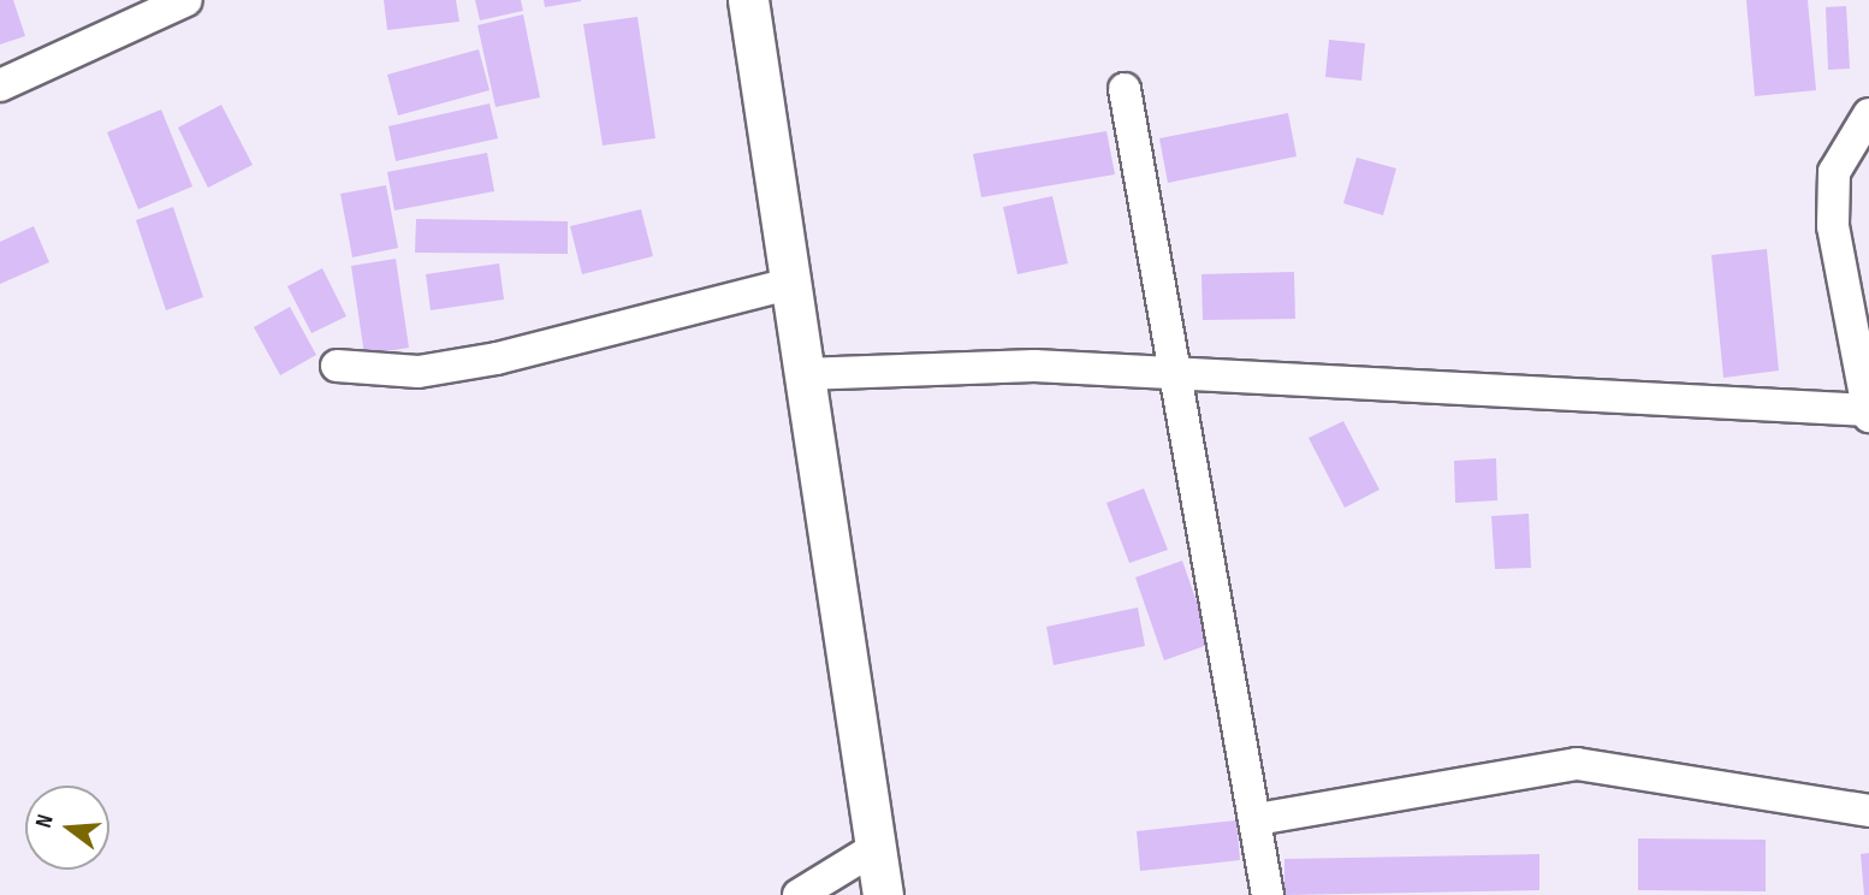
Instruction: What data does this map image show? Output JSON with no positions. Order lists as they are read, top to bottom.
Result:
{
  "north": "left"
}
